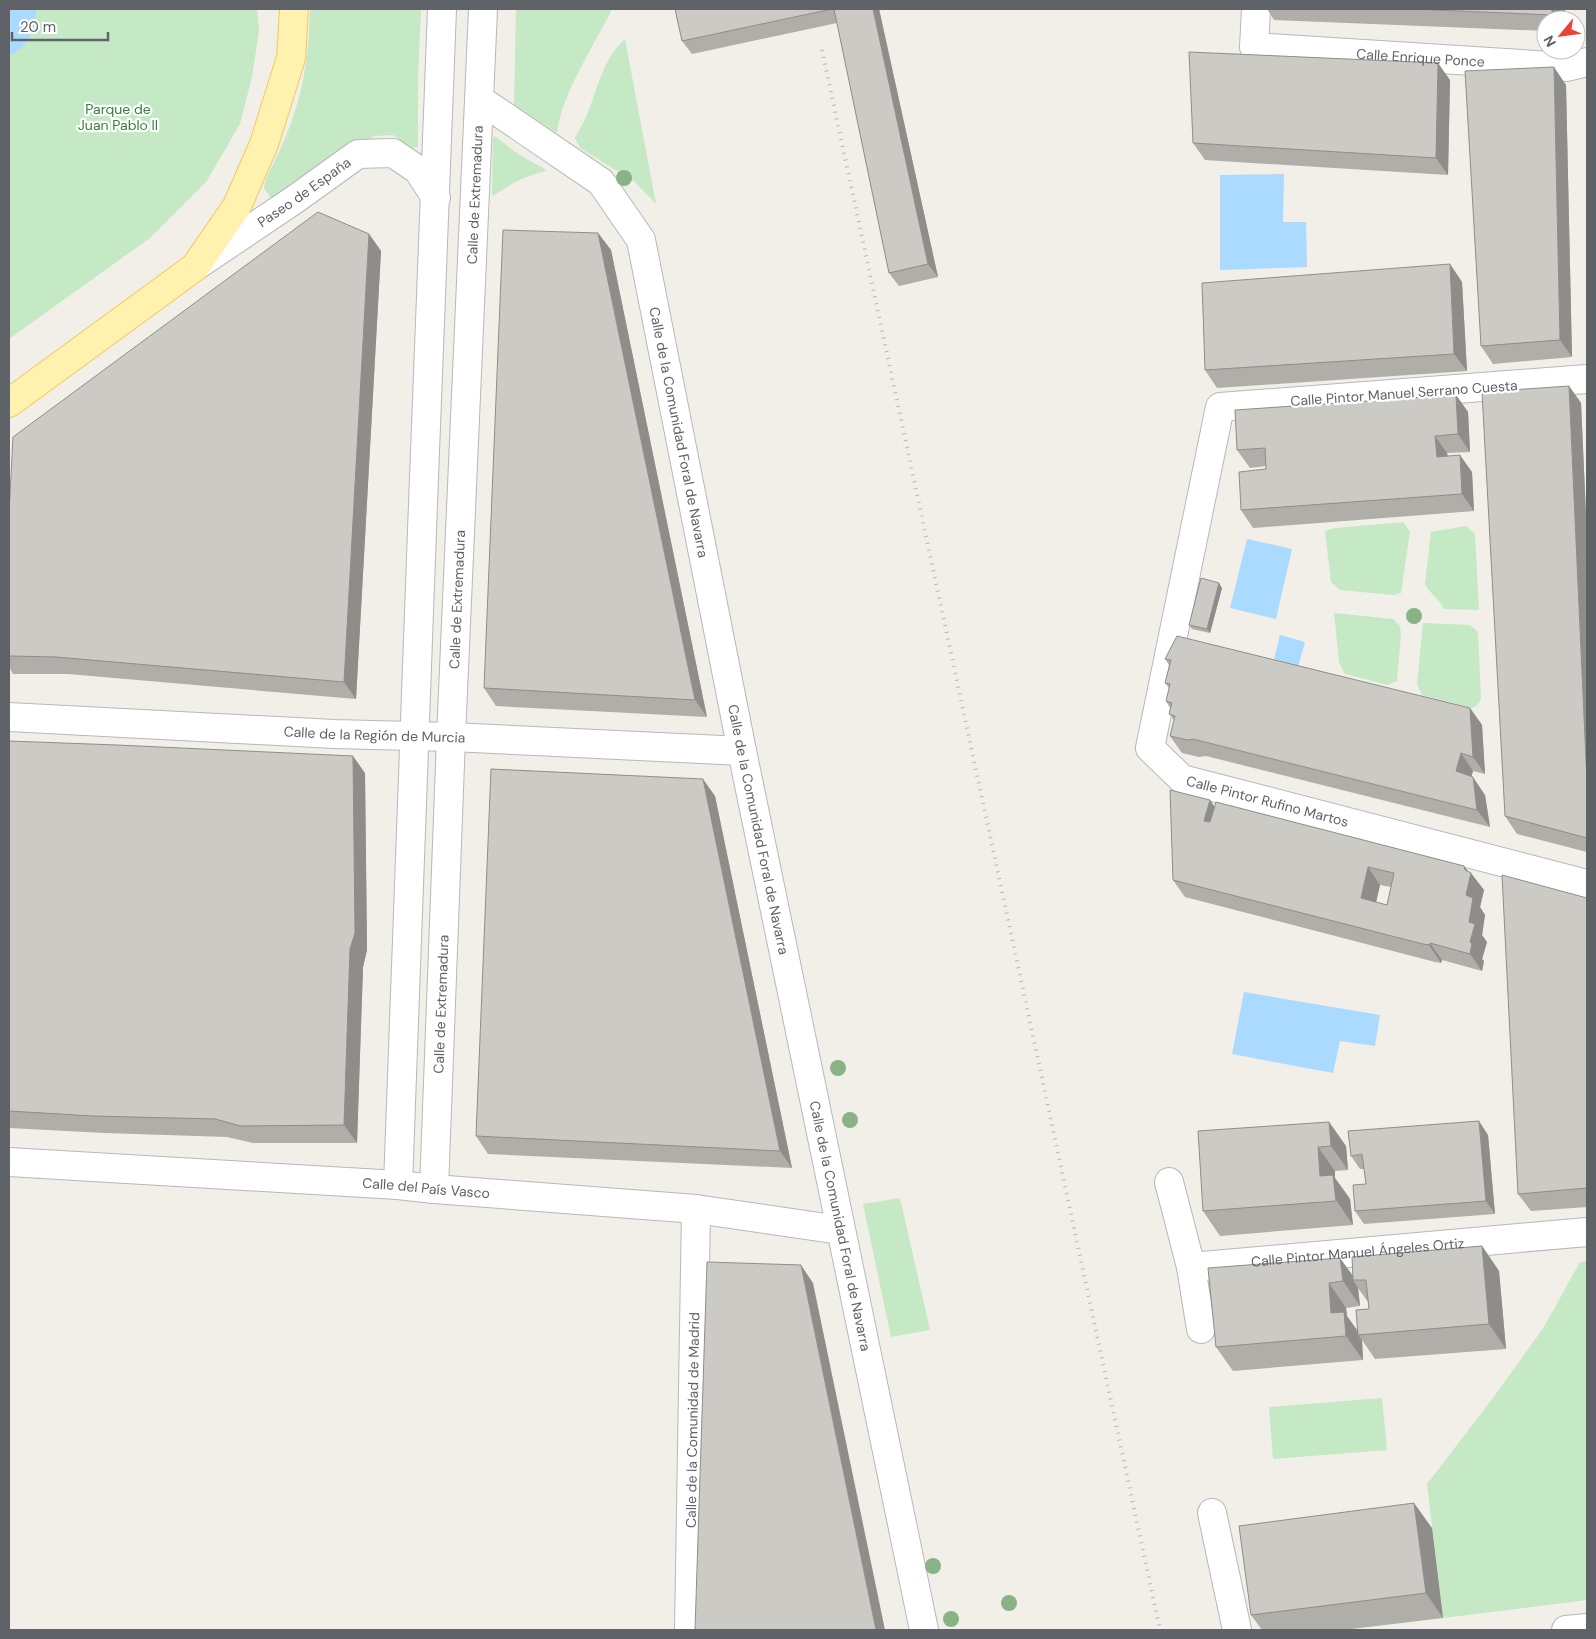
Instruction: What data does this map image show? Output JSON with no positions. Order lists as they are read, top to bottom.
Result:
{
  "streets": {
    "main road": ["Paseo de España"],
    "street": [
      "Calle Enrique Ponce",
      "Calle de Extremadura",
      "Calle Pintor Manuel Serrano Cuesta",
      "Calle de la Comunidad Foral de Navarra",
      "Calle de la Región de Murcia",
      "Calle Pintor Rufino Martos",
      "Calle del País Vasco",
      "Calle Pintor Manuel Ángeles Ortiz",
      "Calle de la Comunidad de Madrid"
    ]
  },
  "crossings": [
    ["Calle de Extremadura", "Calle de la Comunidad Foral de Navarra"],
    ["Calle de Extremadura", "Calle de la Región de Murcia"],
    ["Calle de Extremadura", "Calle del País Vasco"],
    ["Calle Pintor Manuel Serrano Cuesta", "Calle Pintor Rufino Martos"],
    ["Calle de la Comunidad Foral de Navarra", "Calle de la Región de Murcia"],
    ["Calle de la Comunidad Foral de Navarra", "Calle del País Vasco"],
    ["Calle del País Vasco", "Calle de la Comunidad de Madrid"]
  ],
  "parks": ["Parque de Juan Pablo II"],
  "scale_bar": "20 m",
  "north": "bottom left"
}
